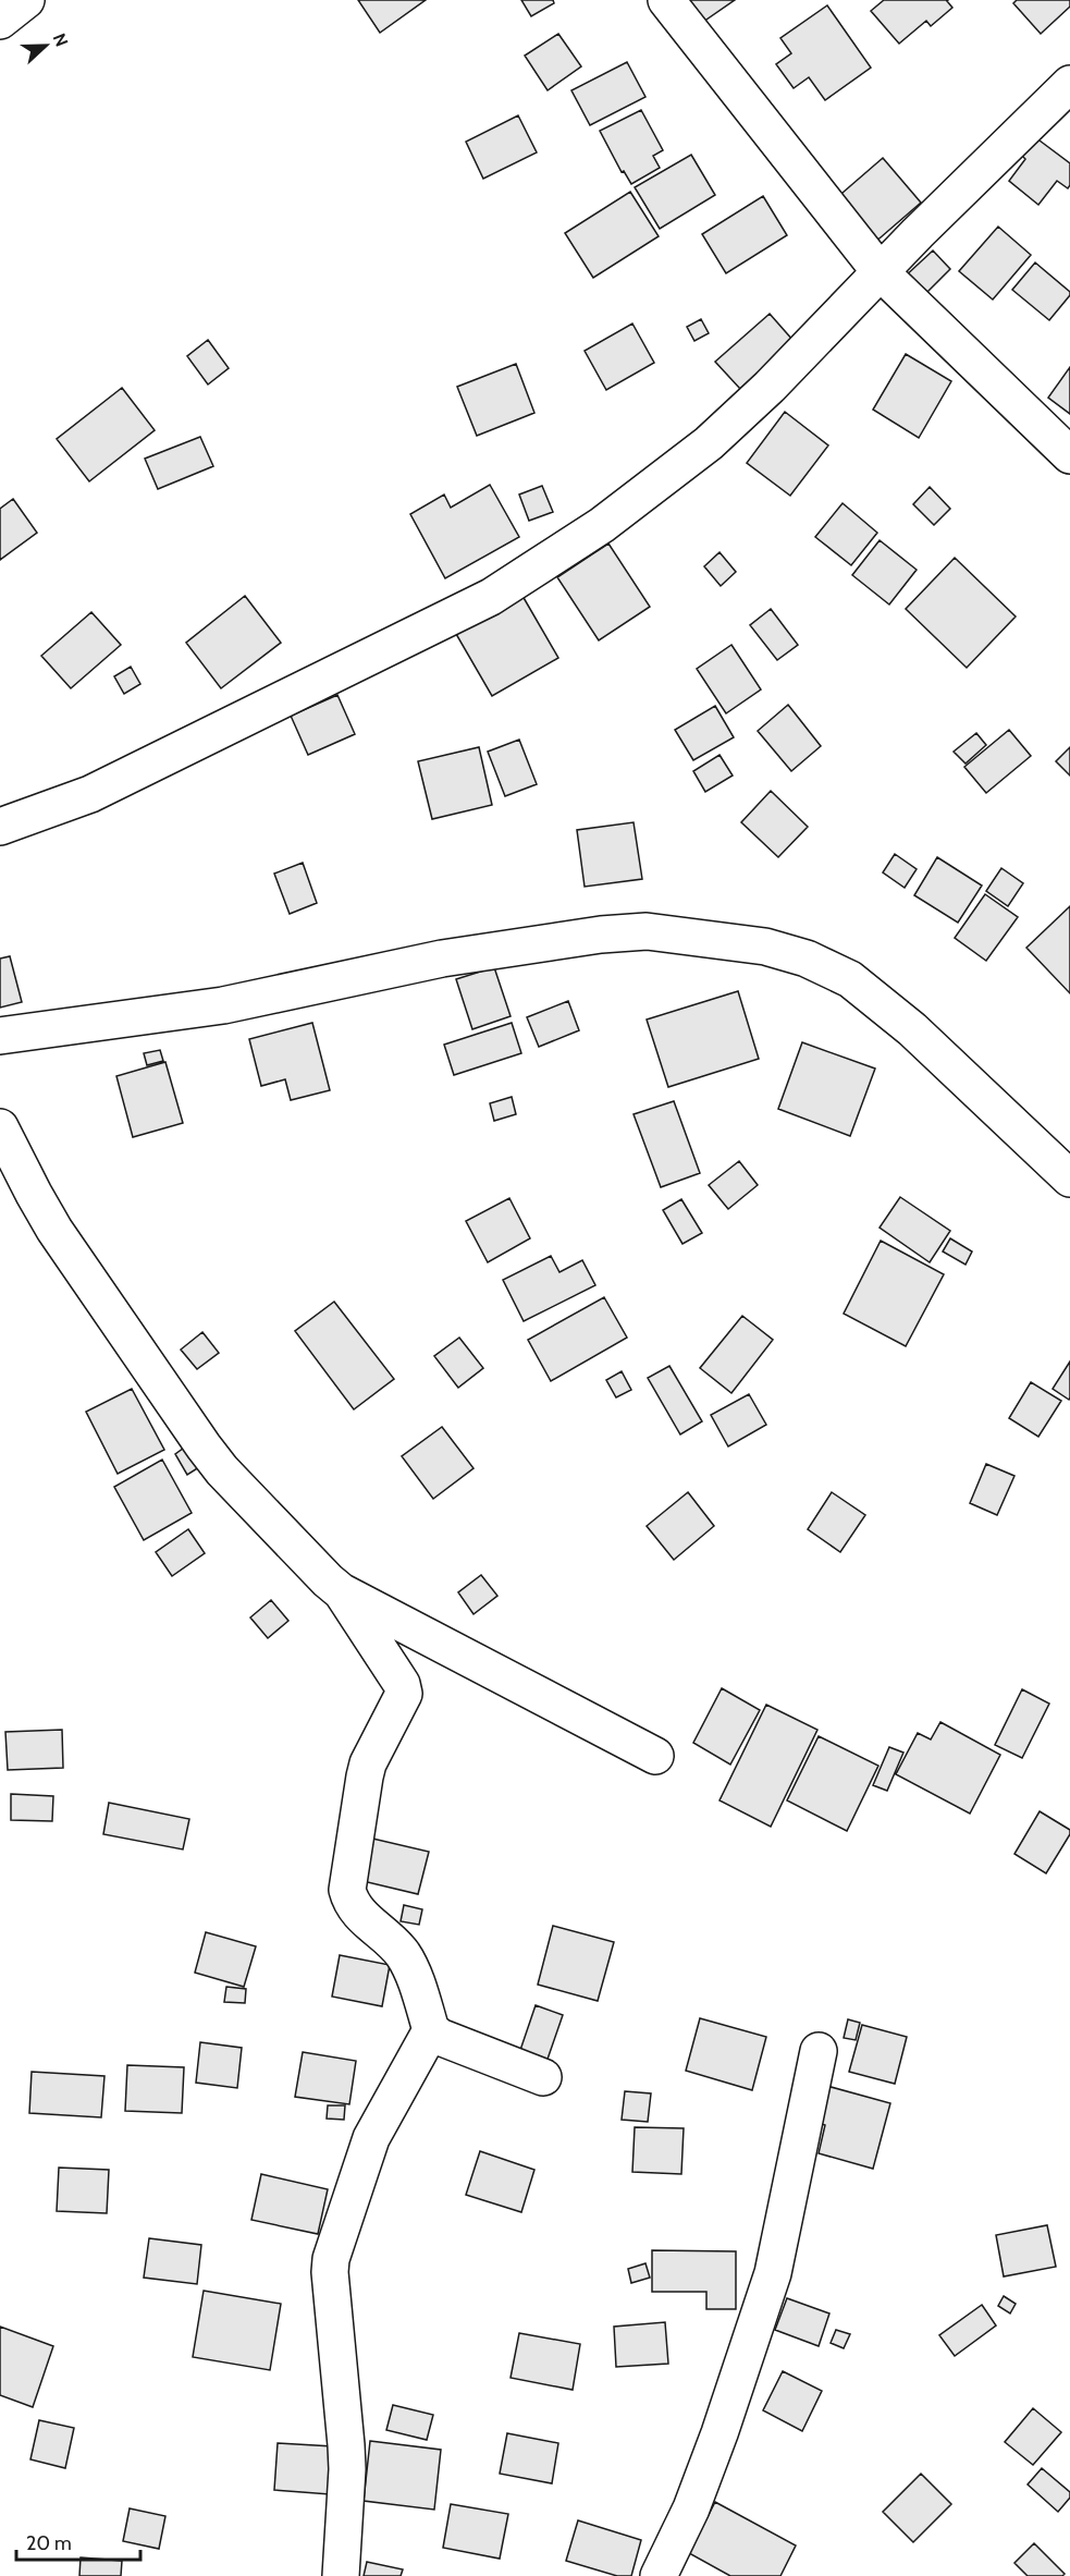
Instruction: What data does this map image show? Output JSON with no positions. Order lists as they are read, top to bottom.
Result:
{
  "scale_bar": "20 m",
  "north": "right"
}
